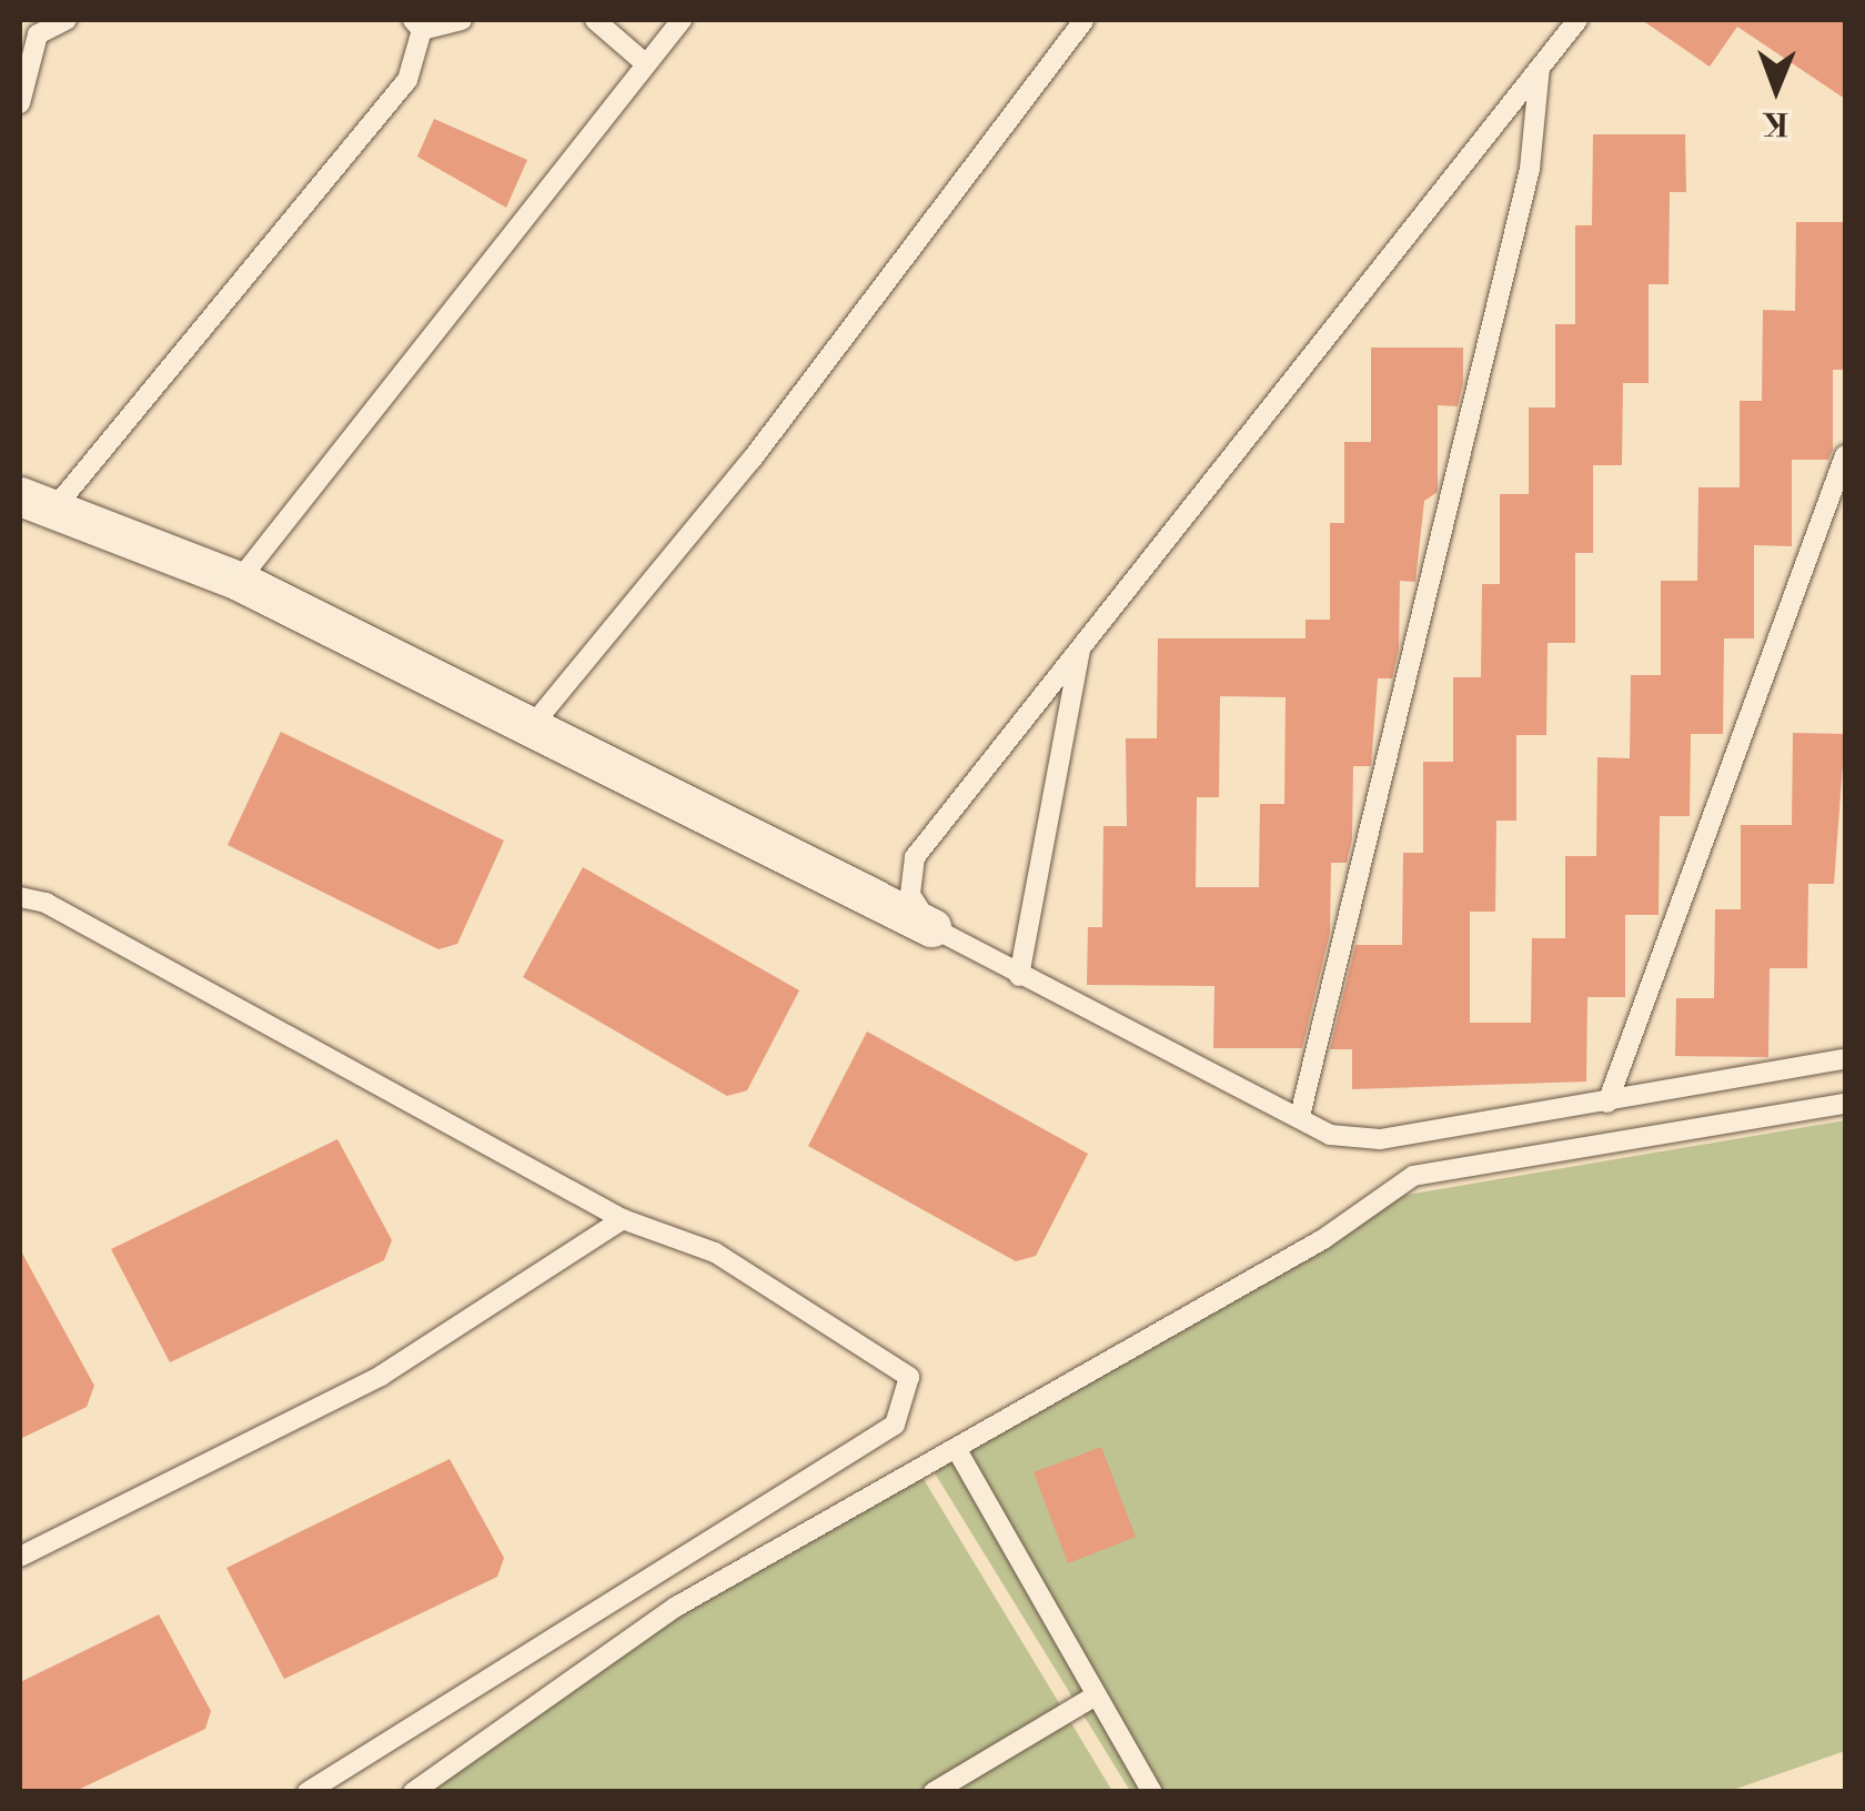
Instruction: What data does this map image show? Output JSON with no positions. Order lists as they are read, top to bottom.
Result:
{
  "north": "bottom"
}
